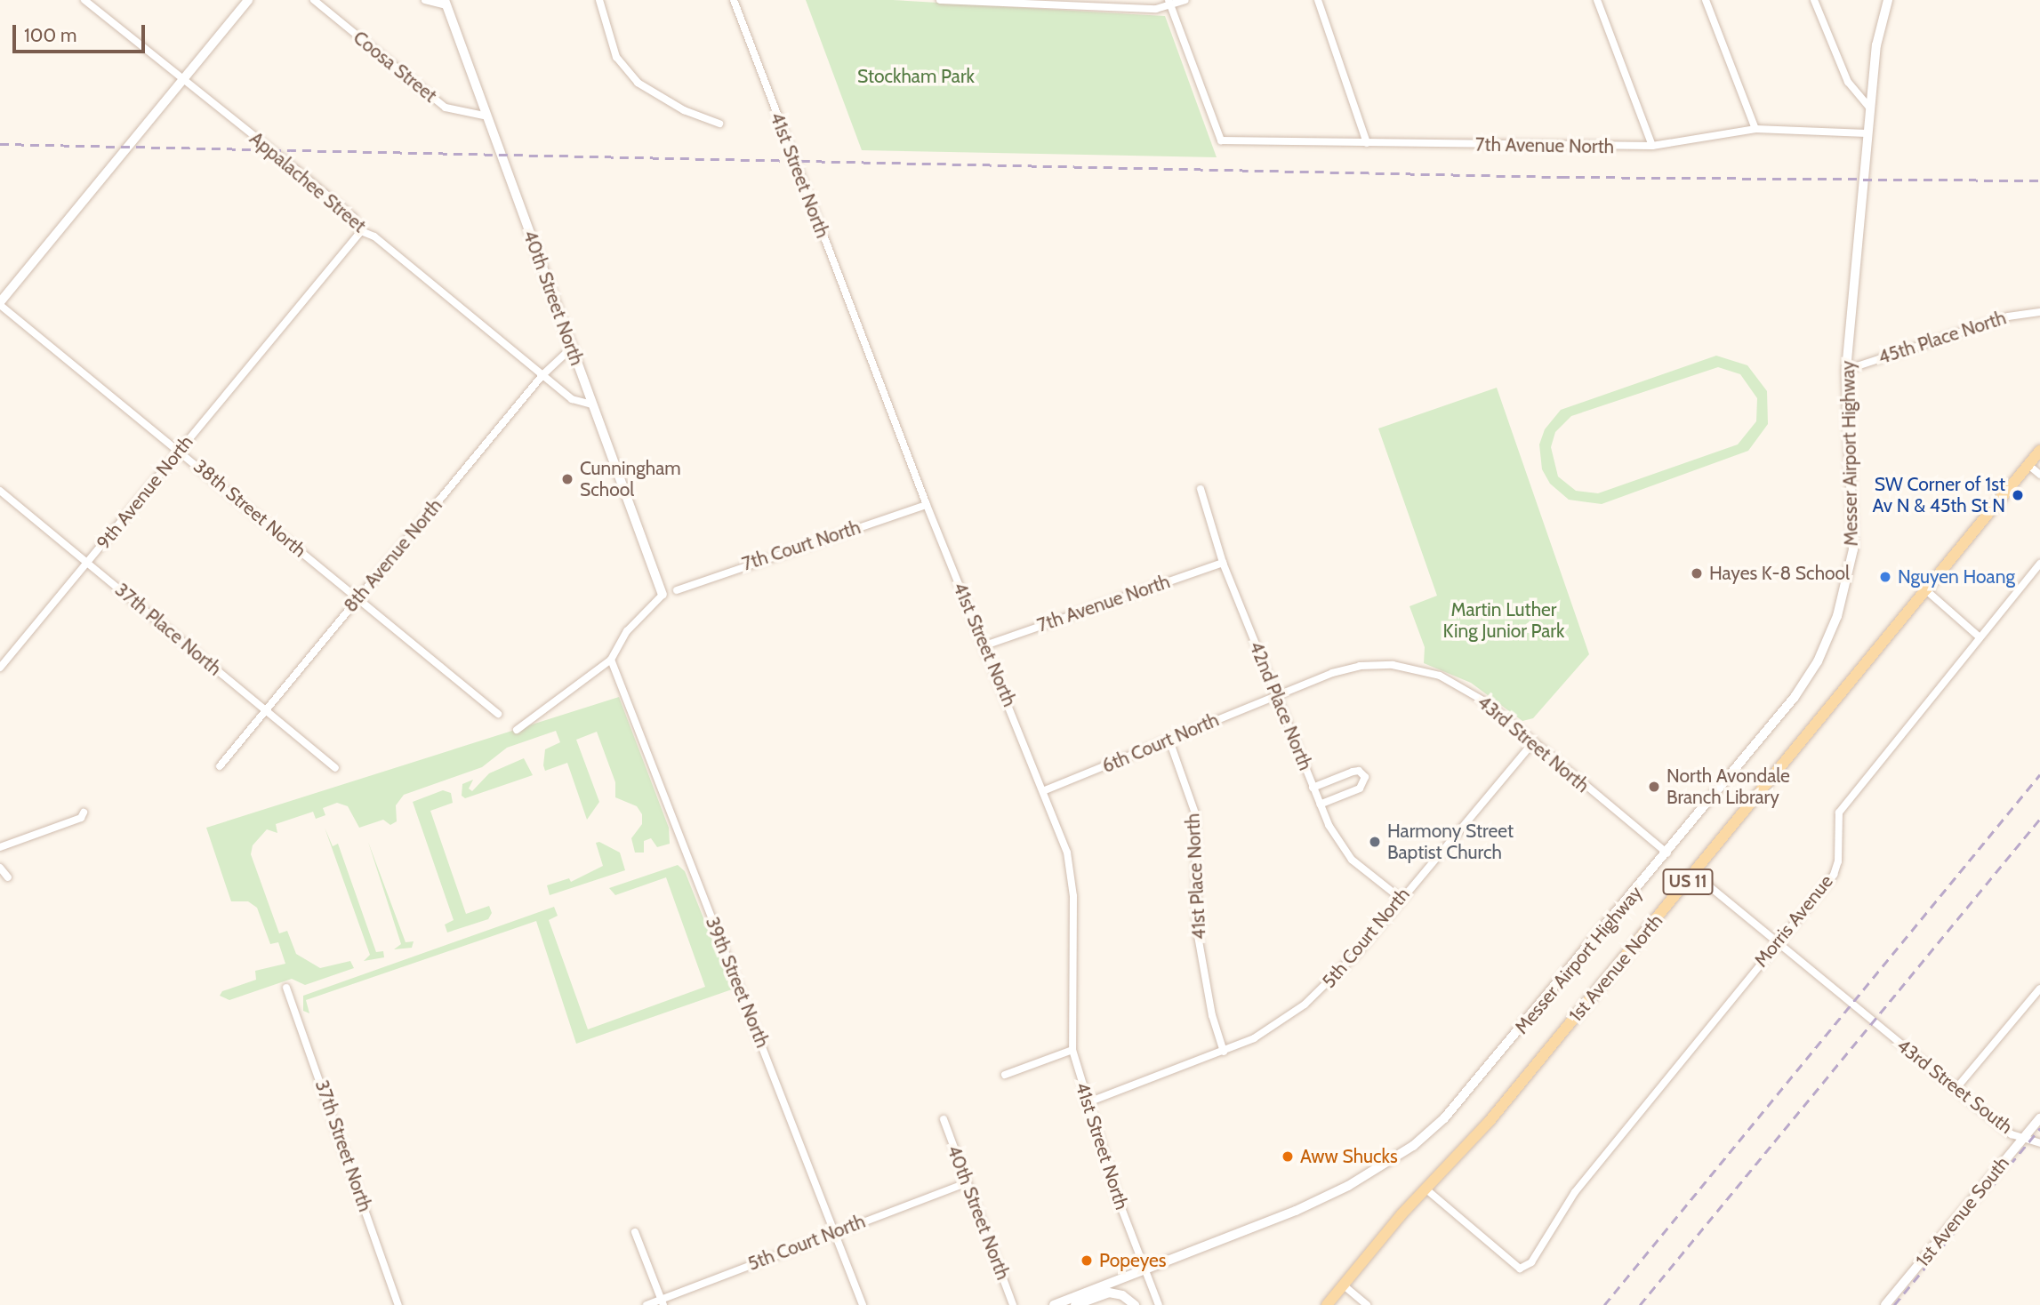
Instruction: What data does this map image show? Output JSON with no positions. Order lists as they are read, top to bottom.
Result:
{
  "streets": {
    "main road": [
      "40th Street North",
      "Messer Airport Highway",
      "US 11",
      "1st Avenue North",
      "1st Avenue South"
    ],
    "street": [
      "Coosa Street",
      "7th Avenue North",
      "41st Street North",
      "Appalachee Street",
      "45th Place North",
      "9th Avenue North",
      "38th Street North",
      "7th Court North",
      "8th Avenue North",
      "37th Place North",
      "42nd Place North",
      "6th Court North",
      "43rd Street North",
      "41st Place North",
      "Morris Avenue",
      "5th Court North",
      "39th Street North",
      "43rd Street South",
      "37th Street North"
    ]
  },
  "crossings": [
    ["Coosa Street", "40th Street North"],
    ["7th Avenue North", "41st Street North"],
    ["7th Avenue North", "Messer Airport Highway"],
    ["7th Avenue North", "42nd Place North"],
    ["41st Street North", "Messer Airport Highway"],
    ["41st Street North", "7th Court North"],
    ["41st Street North", "6th Court North"],
    ["41st Street North", "5th Court North"],
    ["Appalachee Street", "40th Street North"],
    ["Appalachee Street", "9th Avenue North"],
    ["Appalachee Street", "8th Avenue North"],
    ["40th Street North", "8th Avenue North"],
    ["40th Street North", "5th Court North"],
    ["45th Place North", "Messer Airport Highway"],
    ["Messer Airport Highway", "43rd Street North"],
    ["9th Avenue North", "38th Street North"],
    ["9th Avenue North", "37th Place North"],
    ["38th Street North", "8th Avenue North"],
    ["8th Avenue North", "37th Place North"],
    ["42nd Place North", "6th Court North"],
    ["42nd Place North", "43rd Street North"],
    ["42nd Place North", "5th Court North"],
    ["6th Court North", "43rd Street North"],
    ["6th Court North", "41st Place North"],
    ["43rd Street North", "5th Court North"],
    ["41st Place North", "5th Court North"],
    ["Morris Avenue", "1st Avenue North"],
    ["Morris Avenue", "43rd Street South"],
    ["5th Court North", "39th Street North"],
    ["43rd Street South", "1st Avenue South"]
  ],
  "parks": ["Stockham Park", "Martin Luther King Junior Park"],
  "places": [
    "Cunningham School",
    "SW Corner of 1st Av N & 45th St N",
    "Hayes K-8 School",
    "Nguyen Hoang",
    "North Avondale Branch Library",
    "Harmony Street Baptist Church",
    "Aww Shucks",
    "Popeyes"
  ],
  "scale_bar": "100 m"
}
